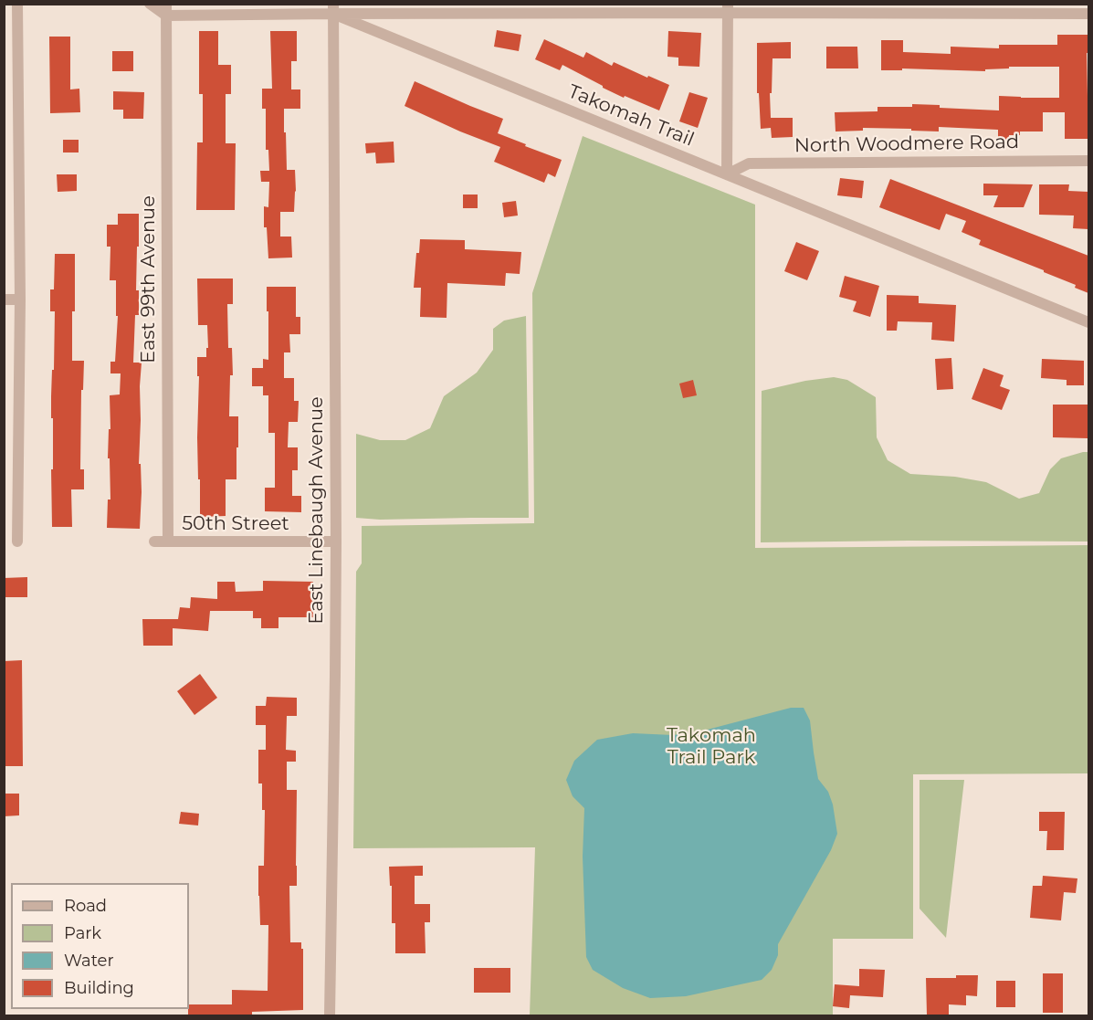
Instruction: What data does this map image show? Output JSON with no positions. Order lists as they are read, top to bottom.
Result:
{
  "streets": {
    "street": [
      "Takomah Trail",
      "North Woodmere Road",
      "East 99th Avenue",
      "East Linebaugh Avenue",
      "50th Street"
    ]
  },
  "crossings": [
    ["Takomah Trail", "North Woodmere Road"],
    ["Takomah Trail", "East 99th Avenue"],
    ["Takomah Trail", "East Linebaugh Avenue"],
    ["East 99th Avenue", "50th Street"],
    ["East Linebaugh Avenue", "50th Street"]
  ],
  "parks": ["Takomah Trail Park"],
  "legend": [
    "Road",
    "Park",
    "Water",
    "Building"
  ]
}
